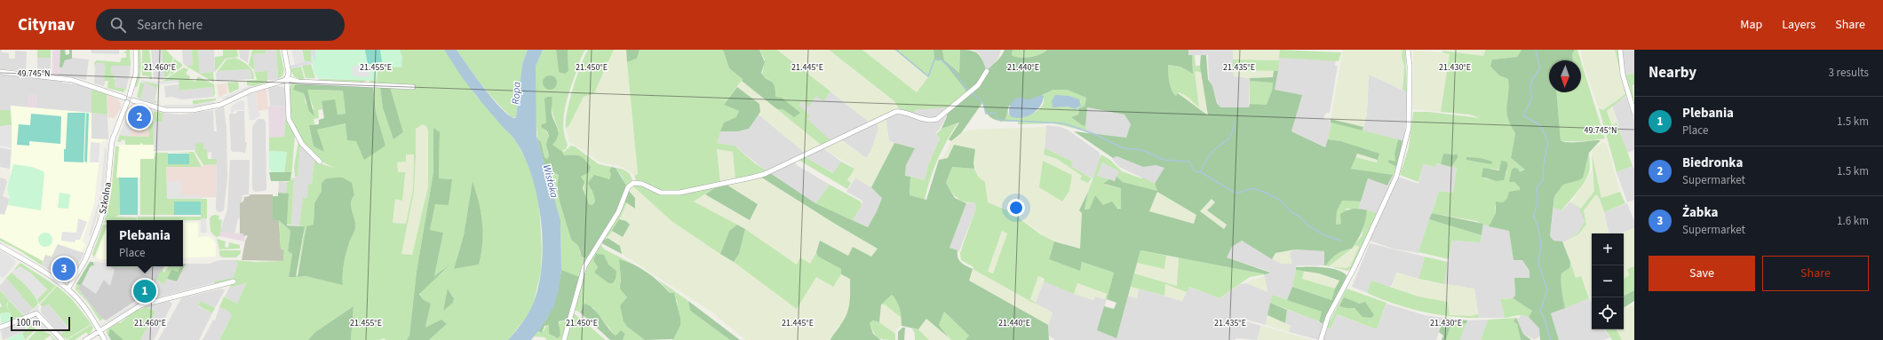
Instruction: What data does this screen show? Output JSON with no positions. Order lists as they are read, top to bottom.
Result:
{
  "streets": {
    "street": ["Szkolna"]
  },
  "water": ["Ropa", "Wisłoka"],
  "scale_bar": "100 m",
  "north": "bottom",
  "page": {
    "header": "Citynav",
    "search": "Search here",
    "nav": ["Map", "Layers", "Share"],
    "heading": ["Nearby", "3 results"],
    "list": [
      {
        "mark": "1",
        "name": "Plebania",
        "note": "Place",
        "value": "1.5 km"
      },
      {
        "mark": "2",
        "name": "Biedronka",
        "note": "Supermarket",
        "value": "1.5 km"
      },
      {
        "mark": "3",
        "name": "Żabka",
        "note": "Supermarket",
        "value": "1.6 km"
      }
    ],
    "pins": ["2", "3", "1"],
    "popup": ["Plebania", "Place"],
    "map_buttons": ["+", "−"],
    "buttons": ["Save", "Share"],
    "scale": "100 m"
  },
  "coordinates": [
    "21.460°E",
    "21.455°E",
    "21.450°E",
    "21.445°E",
    "21.440°E",
    "21.435°E",
    "21.430°E",
    "49.745°N"
  ]
}
